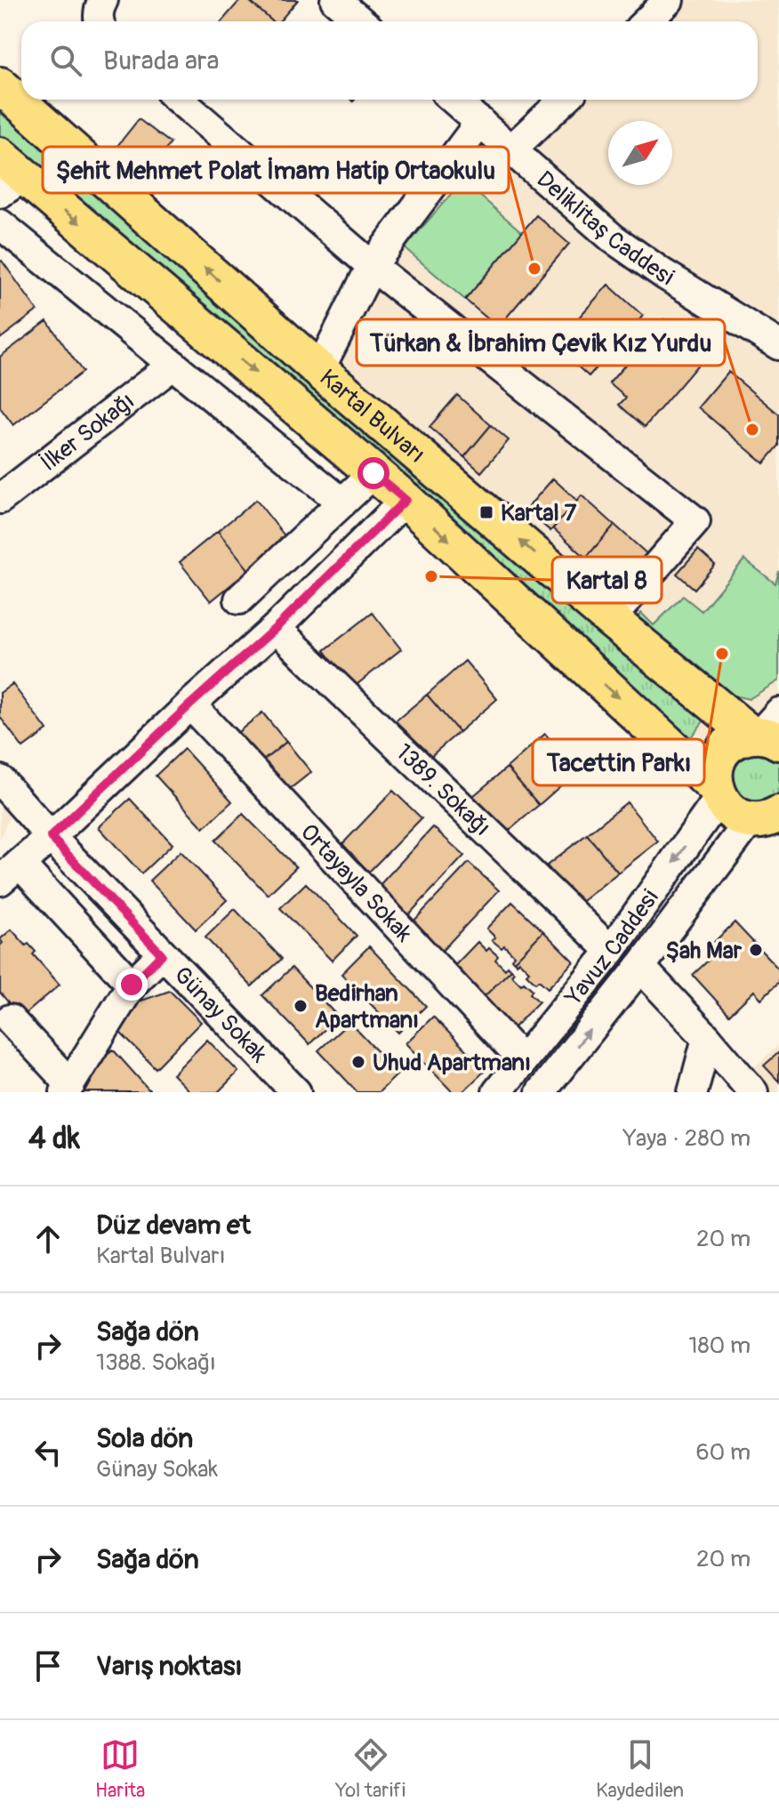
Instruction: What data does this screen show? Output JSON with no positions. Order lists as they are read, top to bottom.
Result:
{
  "streets": {
    "main road": ["Kartal Bulvarı"],
    "street": [
      "Deliklitaş Caddesi",
      "İlker Sokağı",
      "1389. Sokağı",
      "Ortayayla Sokak",
      "Yavuz Caddesi",
      "Günay Sokak"
    ]
  },
  "crossings": [
    ["Kartal Bulvarı", "Yavuz Caddesi"],
    ["1389. Sokağı", "Yavuz Caddesi"],
    ["Ortayayla Sokak", "Yavuz Caddesi"]
  ],
  "places": {
    "other": [
      "Şehit Mehmet Polat İmam Hatip Ortaokulu",
      "Türkan & İbrahim Çevik Kız Yurdu",
      "Kartal 8",
      "Tacettin Parkı",
      "Şah Mar",
      "Bedirhan Apartmanı",
      "Uhud Apartmanı"
    ],
    "transit": ["Kartal 7"]
  },
  "north": "top right",
  "page": {
    "search": "Burada ara",
    "heading": ["4 dk", "Yaya · 280 m"],
    "list": [
      ["Düz devam et", "Kartal Bulvarı", "20 m"],
      ["Sağa dön", "1388. Sokağı", "180 m"],
      ["Sola dön", "Günay Sokak", "60 m"],
      ["Sağa dön", "20 m"],
      "Varış noktası"
    ],
    "nav": ["Harita", "Yol tarifi", "Kaydedilen"]
  }
}
